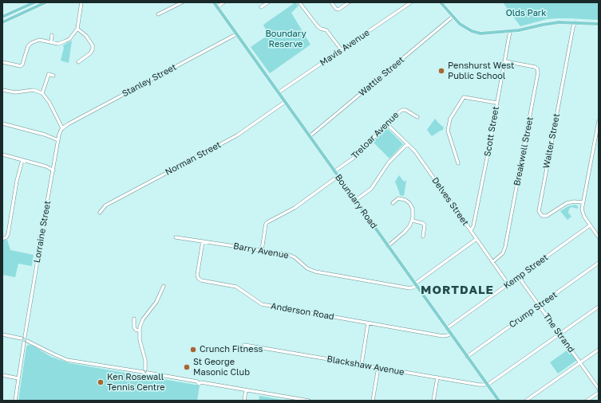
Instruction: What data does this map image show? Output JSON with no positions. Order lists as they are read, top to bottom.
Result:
{
  "streets": {
    "main road": ["Boundary Road"],
    "street": [
      "Mavis Avenue",
      "Wattle Street",
      "Stanley Street",
      "Scott Street",
      "Treloar Avenue",
      "Walter Street",
      "Breakwell Street",
      "Norman Street",
      "Delves Street",
      "Lorraine Street",
      "Barry Avenue",
      "Kemp Street",
      "Crump Street",
      "Anderson Road",
      "The Strand",
      "Blackshaw Avenue"
    ]
  },
  "crossings": [
    ["Mavis Avenue", "Boundary Road"],
    ["Wattle Street", "Boundary Road"],
    ["Stanley Street", "Boundary Road"],
    ["Stanley Street", "Lorraine Street"],
    ["Scott Street", "Breakwell Street"],
    ["Scott Street", "Delves Street"],
    ["Treloar Avenue", "Boundary Road"],
    ["Treloar Avenue", "Delves Street"],
    ["Breakwell Street", "Delves Street"],
    ["Norman Street", "Boundary Road"],
    ["Boundary Road", "Barry Avenue"],
    ["Boundary Road", "Kemp Street"],
    ["Boundary Road", "Crump Street"],
    ["Boundary Road", "Anderson Road"],
    ["Boundary Road", "Blackshaw Avenue"],
    ["Delves Street", "Kemp Street"],
    ["Barry Avenue", "Anderson Road"],
    ["Kemp Street", "The Strand"],
    ["Crump Street", "The Strand"]
  ],
  "districts": ["MORTDALE"],
  "parks": ["Olds Park", "Boundary Reserve"],
  "places": [
    "Penshurst West Public School",
    "Crunch Fitness",
    "St George Masonic Club",
    "Ken Rosewall Tennis Centre"
  ]
}
